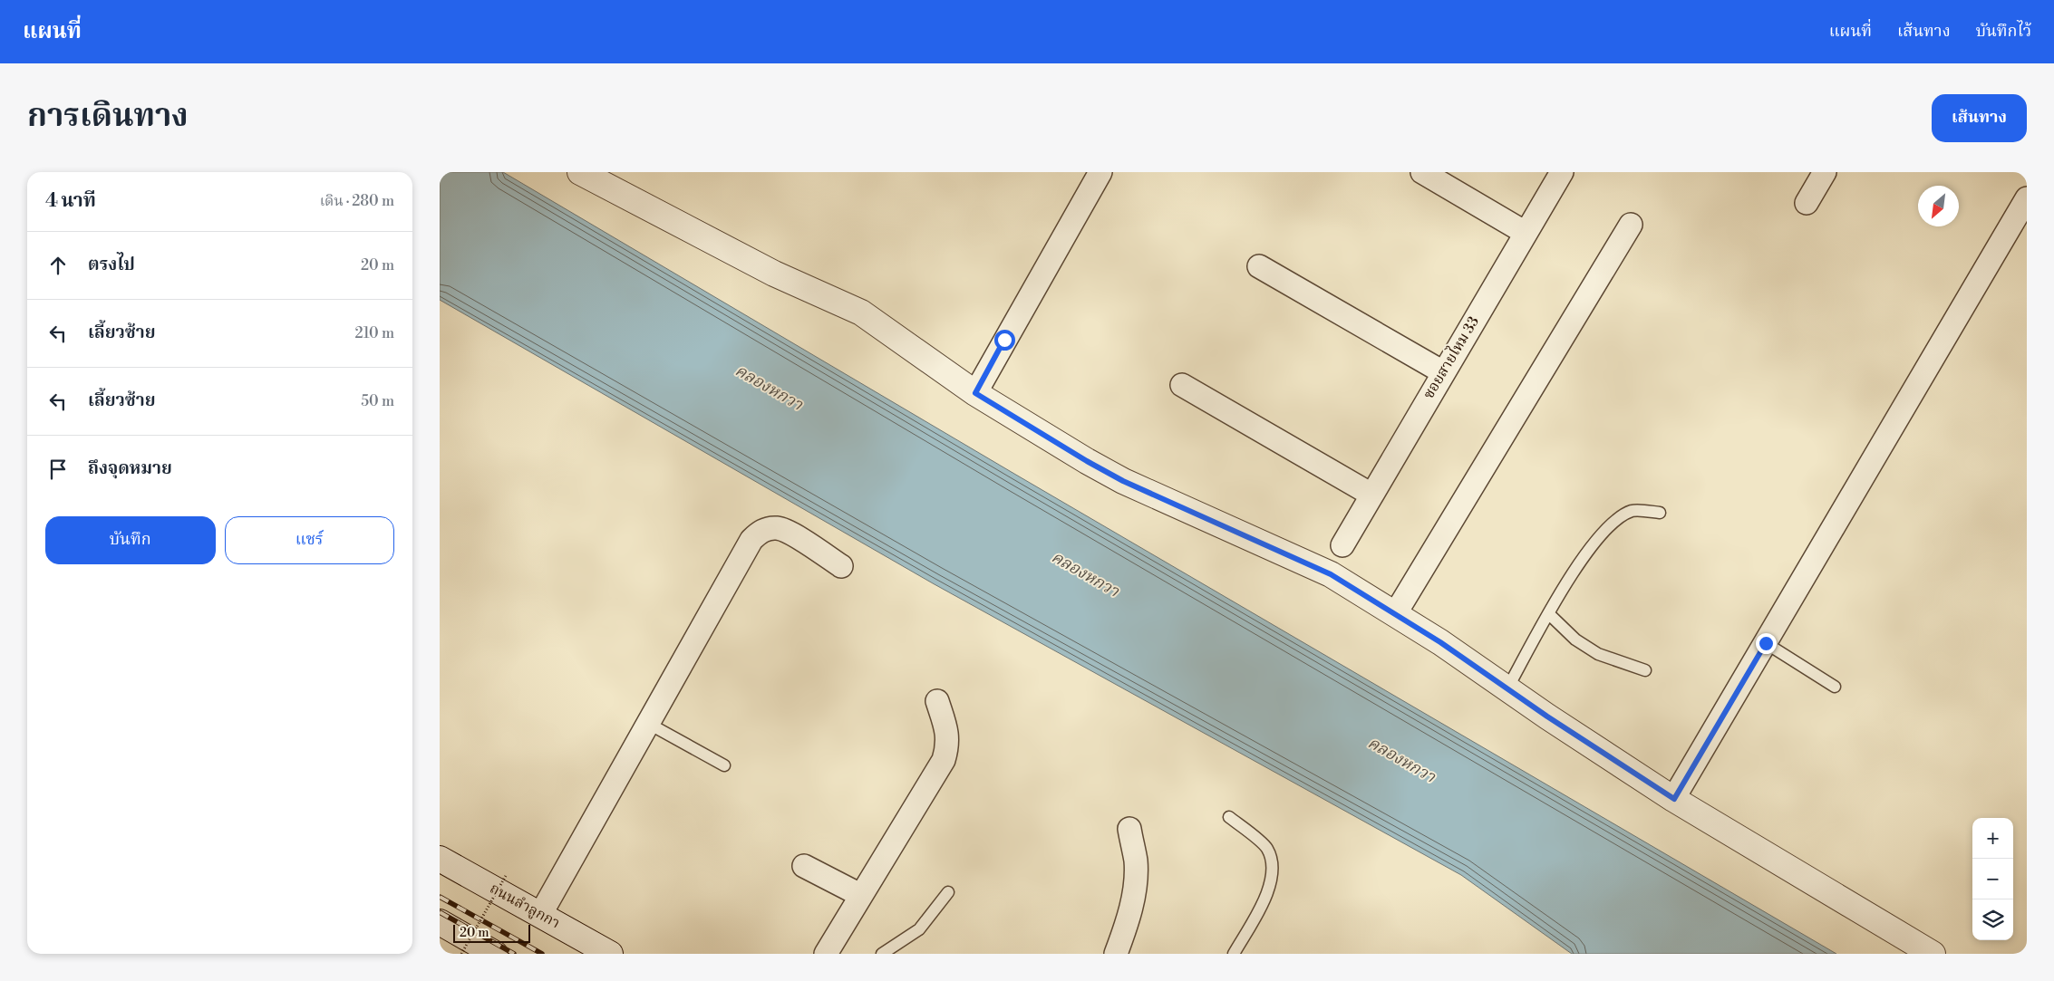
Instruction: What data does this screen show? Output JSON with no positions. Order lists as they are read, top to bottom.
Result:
{
  "streets": {
    "street": ["ซอยสายไหม 33", "ถนนลำลูกกา"]
  },
  "water": ["คลองหกวา"],
  "scale_bar": "20 m",
  "north": "bottom left",
  "page": {
    "header": "แผนที่",
    "nav": ["แผนที่", "เส้นทาง", "บันทึกไว้"],
    "title": "การเดินทาง",
    "buttons": [
      "เส้นทาง",
      ["บันทึก", "แชร์"]
    ],
    "heading": ["4 นาที", "เดิน · 280 m"],
    "list": [
      ["ตรงไป", "20 m"],
      ["เลี้ยวซ้าย", "210 m"],
      ["เลี้ยวซ้าย", "50 m"],
      "ถึงจุดหมาย"
    ],
    "map_buttons": ["+", "−"],
    "scale": "20 m"
  }
}
